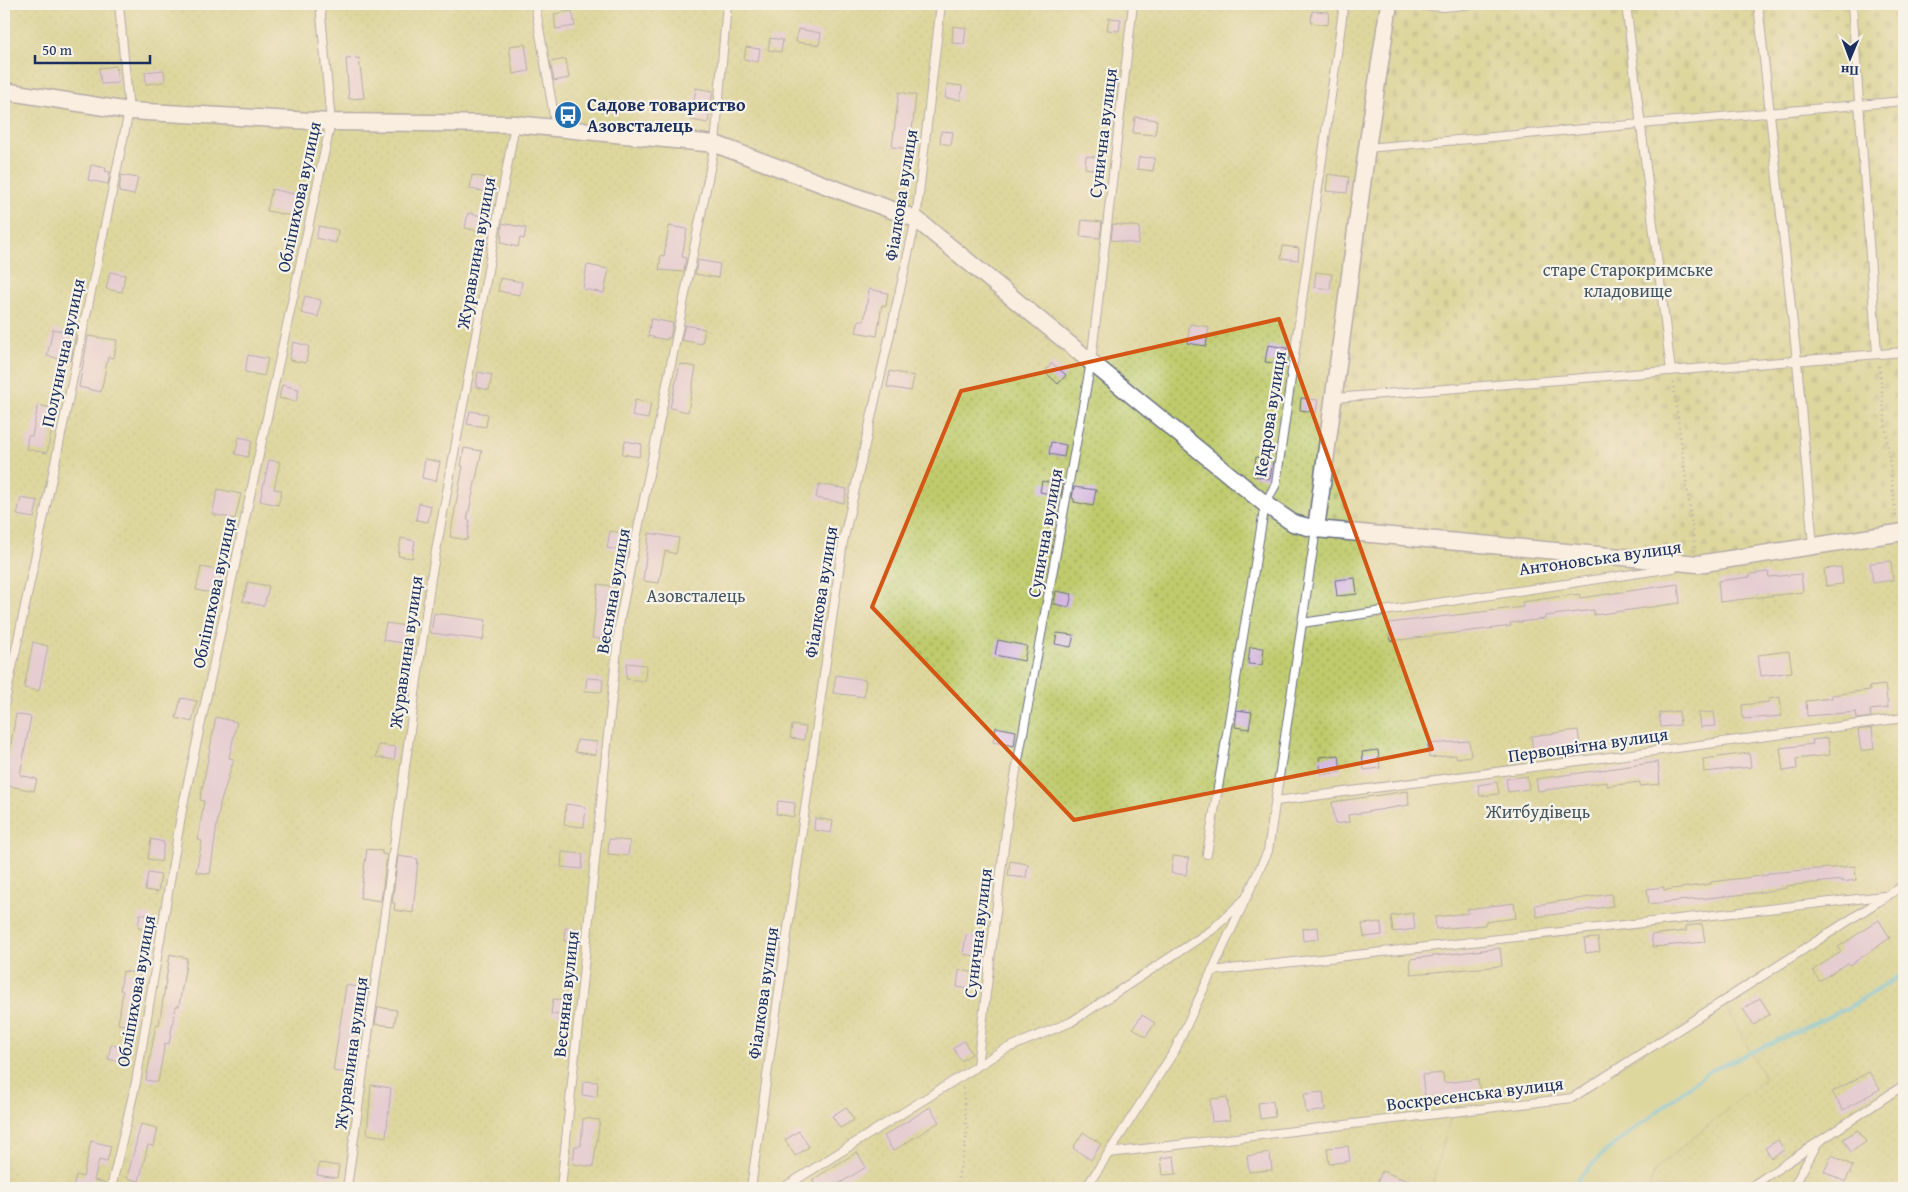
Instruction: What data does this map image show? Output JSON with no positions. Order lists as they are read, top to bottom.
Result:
{
  "streets": {
    "street": ["Антоновська вулиця"],
    "lane": [
      "Сунична вулиця",
      "Фіалкова вулиця",
      "Обліпихова вулиця",
      "Журавлина вулиця",
      "Полунична вулиця",
      "Кедрова вулиця",
      "Весняна вулиця",
      "Первоцвітна вулиця",
      "Воскресенська вулиця"
    ]
  },
  "parks": ["старе Старокримське кладовище", "Азовсталець", "Житбудівець"],
  "places": {
    "bus stop": ["Садове товариство Азовсталець"]
  },
  "scale_bar": "50 m",
  "north": "bottom"
}
